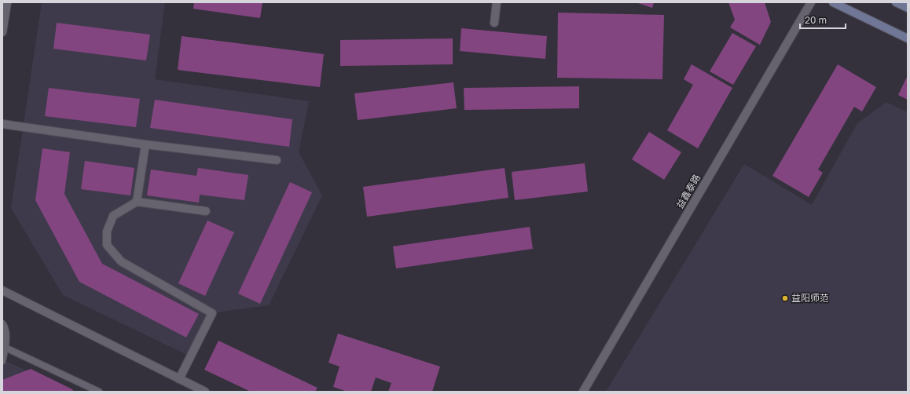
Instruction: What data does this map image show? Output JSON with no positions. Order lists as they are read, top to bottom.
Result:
{
  "streets": {
    "street": ["益鑫泰路"]
  },
  "places": ["益阳师范"],
  "scale_bar": "20 m"
}
